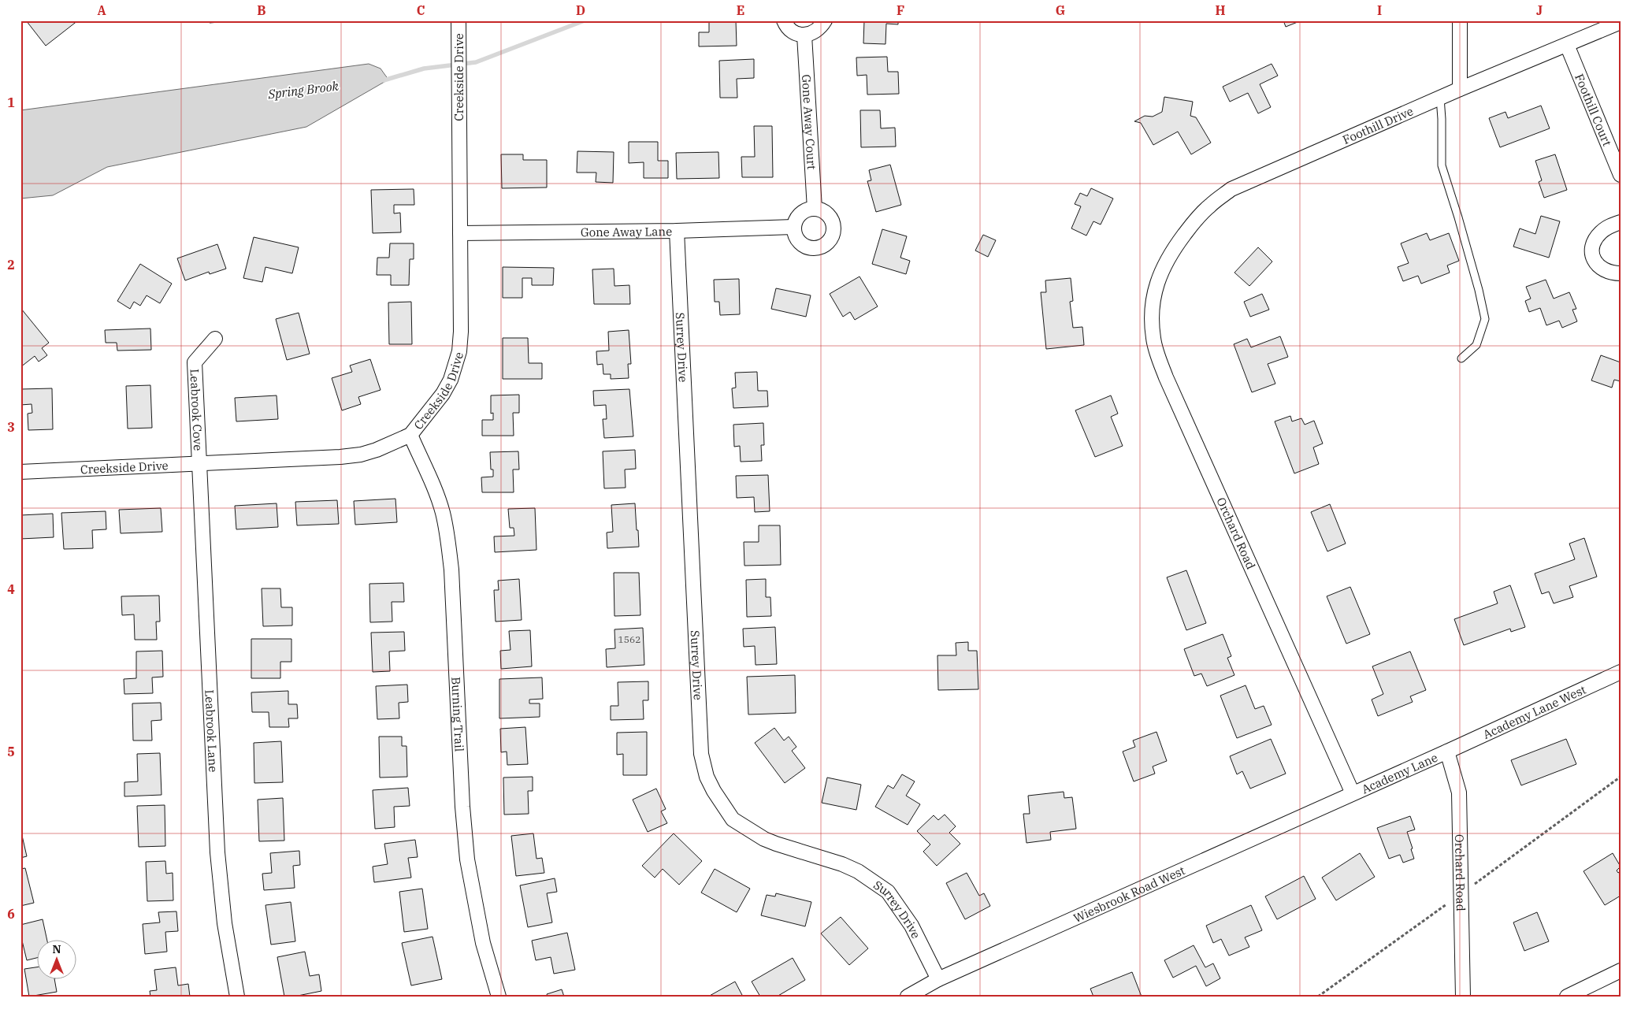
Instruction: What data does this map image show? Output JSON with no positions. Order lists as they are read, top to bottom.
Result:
{
  "streets": {
    "street": [
      "Creekside Drive",
      "Foothill Court",
      "Gone Away Court",
      "Foothill Drive",
      "Gone Away Lane",
      "Surrey Drive",
      "Leabrook Cove",
      "Orchard Road",
      "Academy Lane West",
      "Burning Trail",
      "Leabrook Lane",
      "Academy Lane",
      "Wiesbrook Road West"
    ]
  },
  "crossings": [
    ["Creekside Drive", "Gone Away Lane"],
    ["Creekside Drive", "Leabrook Cove"],
    ["Creekside Drive", "Burning Trail"],
    ["Creekside Drive", "Leabrook Lane"],
    ["Foothill Court", "Foothill Drive"],
    ["Gone Away Court", "Gone Away Lane"],
    ["Foothill Drive", "Orchard Road"],
    ["Gone Away Lane", "Surrey Drive"],
    ["Surrey Drive", "Wiesbrook Road West"],
    ["Leabrook Cove", "Leabrook Lane"],
    ["Orchard Road", "Academy Lane West"],
    ["Orchard Road", "Academy Lane"],
    ["Orchard Road", "Wiesbrook Road West"],
    ["Academy Lane West", "Academy Lane"],
    ["Academy Lane", "Wiesbrook Road West"]
  ],
  "water": ["Spring Brook"],
  "house_numbers": ["1562"],
  "north": "top",
  "grid": {
    "columns": [
      "A",
      "B",
      "C",
      "D",
      "E",
      "F",
      "G",
      "H",
      "I",
      "J"
    ],
    "rows": [
      "1",
      "2",
      "3",
      "4",
      "5",
      "6"
    ]
  }
}
